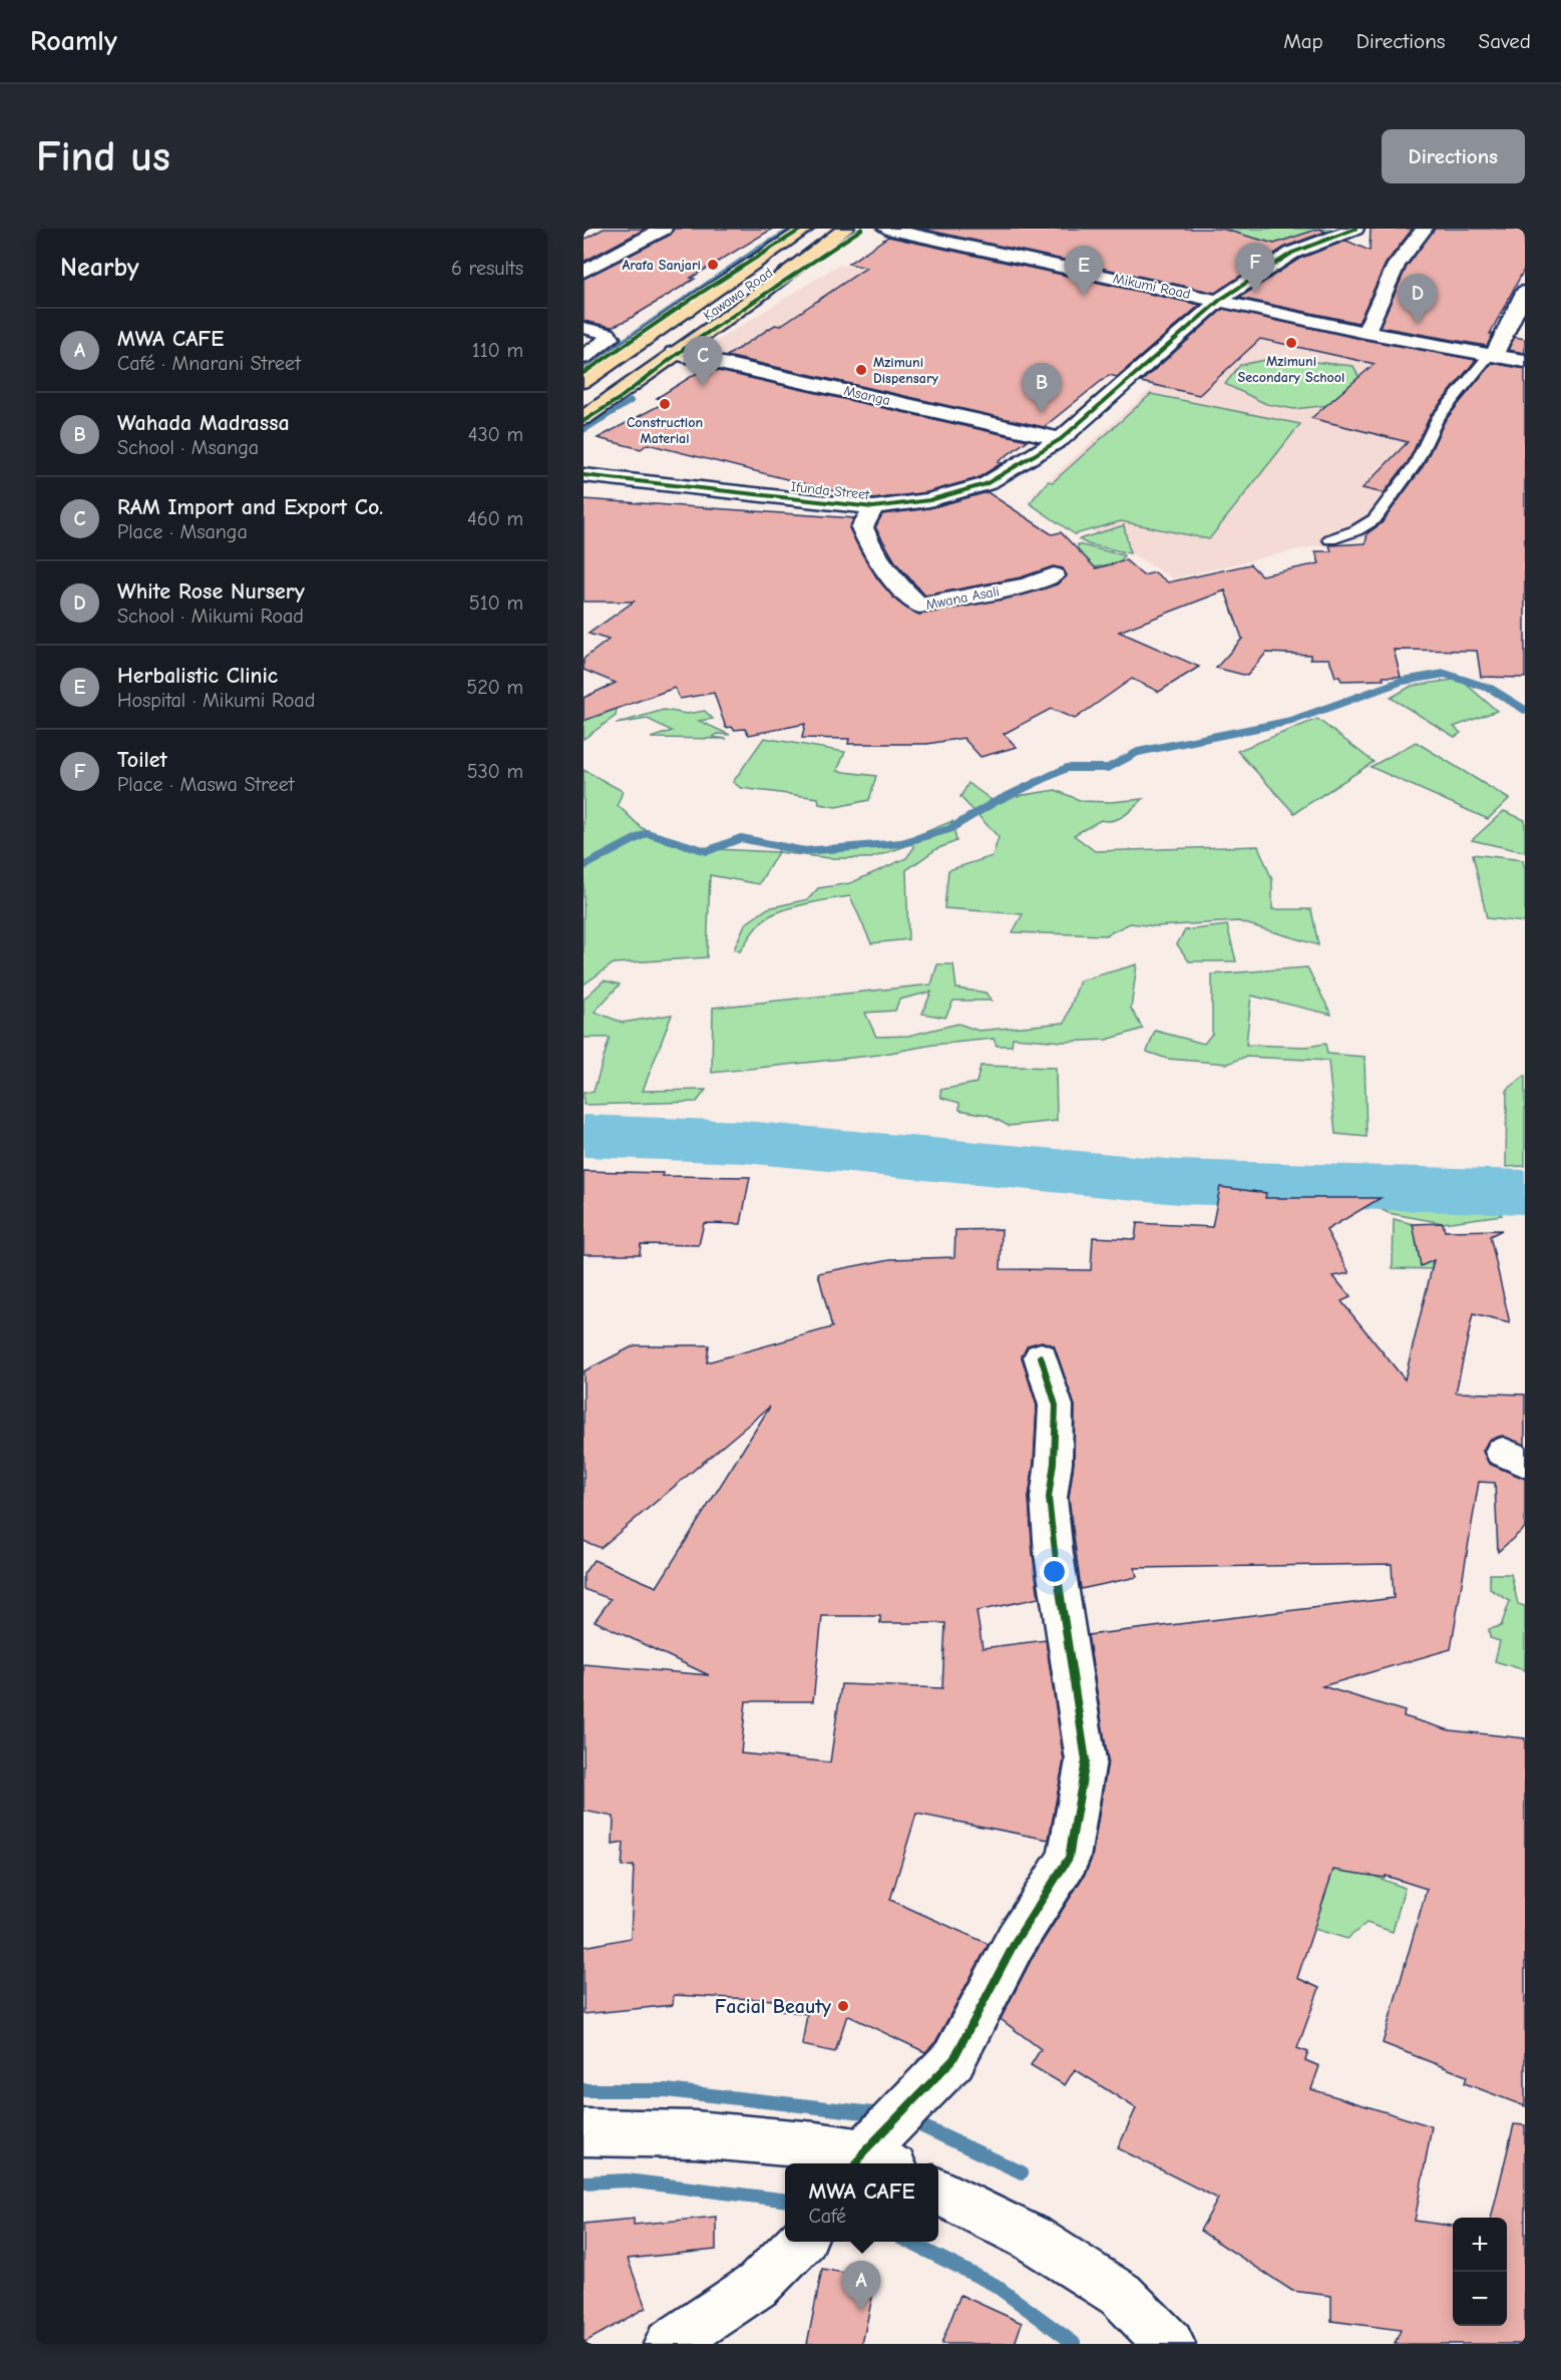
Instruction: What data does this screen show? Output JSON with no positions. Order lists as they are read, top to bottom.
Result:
{
  "streets": {
    "main road": ["Kawawa Road"],
    "street": [
      "Mikumi Road",
      "Msanga",
      "Ifunda Street",
      "Mwana Asali"
    ]
  },
  "crossings": [
    ["Mikumi Road", "Ifunda Street"],
    ["Kawawa Road", "Msanga"],
    ["Msanga", "Ifunda Street"],
    ["Ifunda Street", "Mwana Asali"]
  ],
  "places": [
    "Arafa Sanjari",
    "Mzimuni Secondary School",
    "Mzimuni Dispensary",
    "Construction Material",
    "Facial Beauty"
  ],
  "page": {
    "header": "Roamly",
    "nav": ["Map", "Directions", "Saved"],
    "buttons": "Directions",
    "title": "Find us",
    "heading": ["Nearby", "6 results"],
    "pins": [
      "F",
      "E",
      "D",
      "C",
      "B",
      "A"
    ],
    "list": [
      {
        "mark": "A",
        "name": "MWA CAFE",
        "note": "Café · Mnarani Street",
        "value": "110 m"
      },
      {
        "mark": "B",
        "name": "Wahada Madrassa",
        "note": "School · Msanga",
        "value": "430 m"
      },
      {
        "mark": "C",
        "name": "RAM Import and Export Co.",
        "note": "Place · Msanga",
        "value": "460 m"
      },
      {
        "mark": "D",
        "name": "White Rose Nursery",
        "note": "School · Mikumi Road",
        "value": "510 m"
      },
      {
        "mark": "E",
        "name": "Herbalistic Clinic",
        "note": "Hospital · Mikumi Road",
        "value": "520 m"
      },
      {
        "mark": "F",
        "name": "Toilet",
        "note": "Place · Maswa Street",
        "value": "530 m"
      }
    ],
    "popup": ["MWA CAFE", "Café"],
    "map_buttons": ["+", "−"]
  }
}
